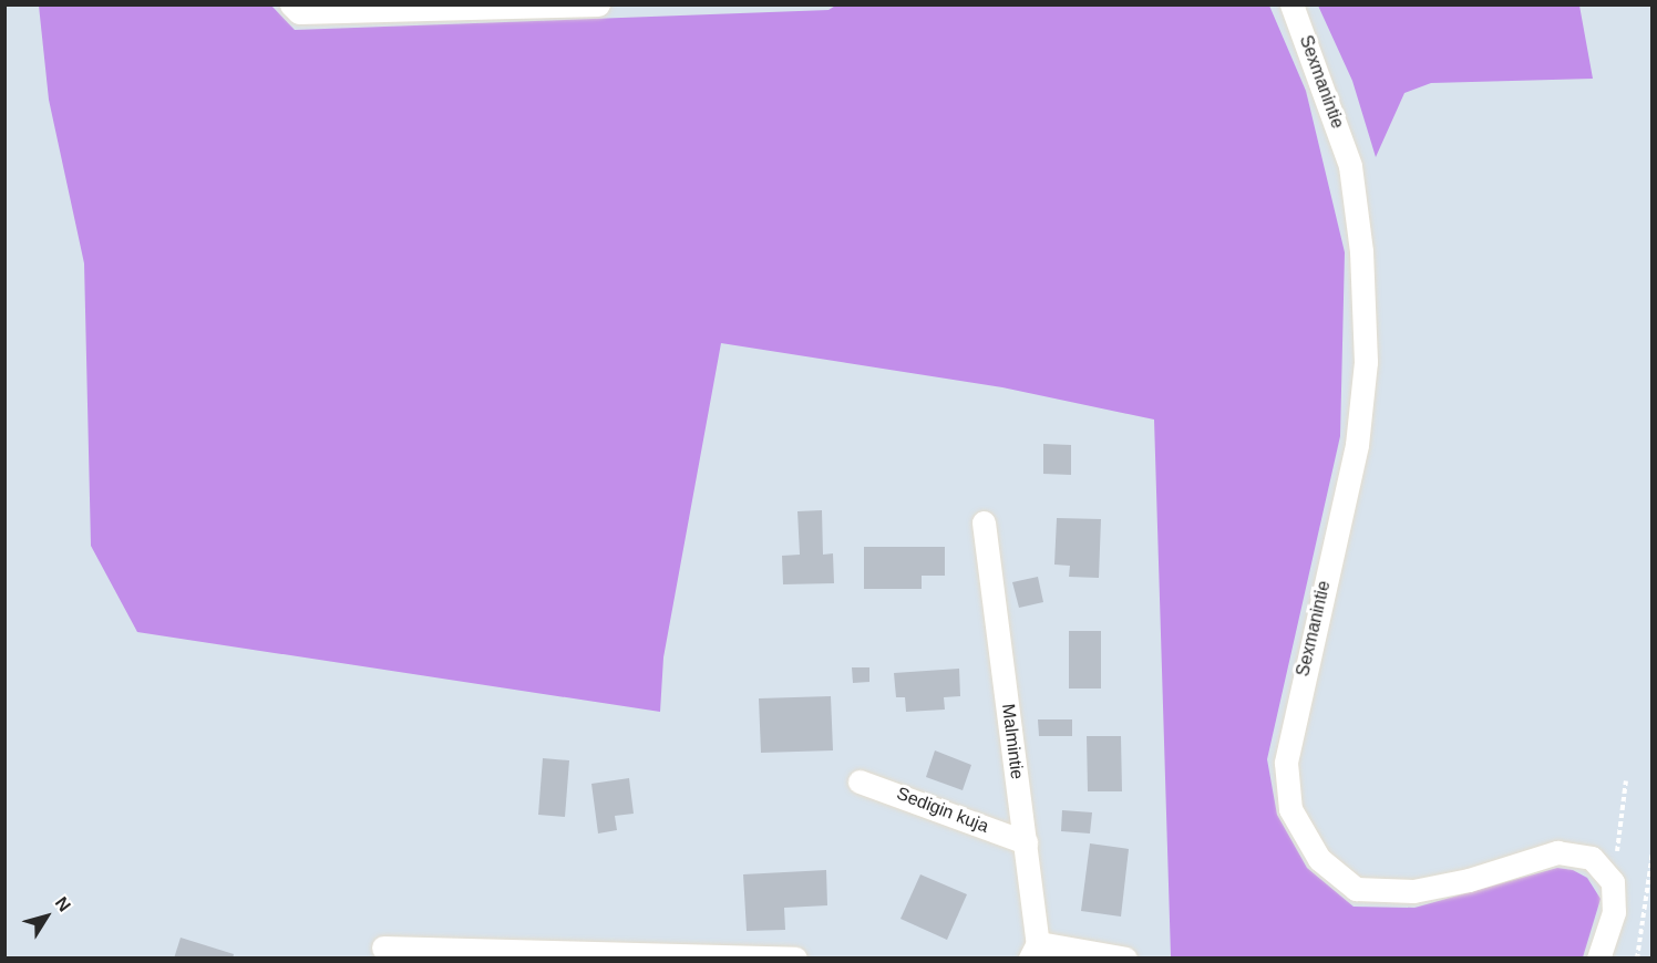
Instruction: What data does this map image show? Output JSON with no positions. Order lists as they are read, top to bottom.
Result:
{
  "streets": {
    "street": ["Sexmanintie", "Malmintie", "Sedigin kuja"]
  },
  "crossings": [
    ["Malmintie", "Sedigin kuja"]
  ],
  "north": "top right"
}
